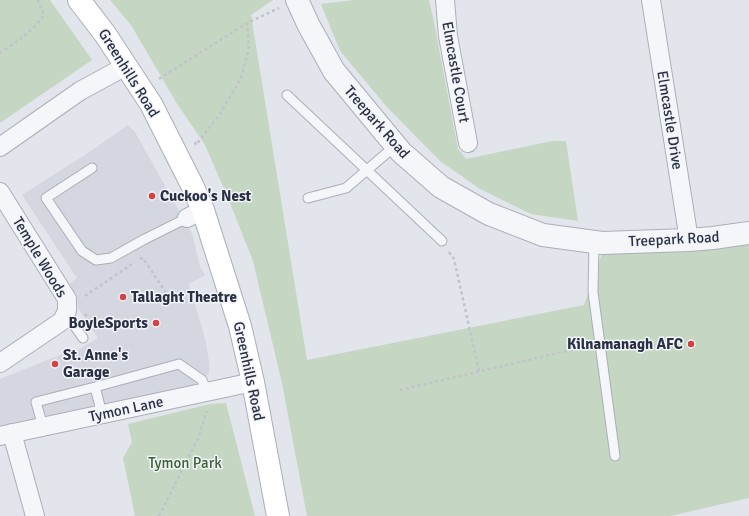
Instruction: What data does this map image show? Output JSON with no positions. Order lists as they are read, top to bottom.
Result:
{
  "streets": {
    "main road": ["Greenhills Road"],
    "street": [
      "Elmcastle Court",
      "Elmcastle Drive",
      "Treepark Road",
      "Temple Woods",
      "Tymon Lane"
    ]
  },
  "crossings": [
    ["Greenhills Road", "Tymon Lane"],
    ["Elmcastle Drive", "Treepark Road"]
  ],
  "parks": ["Tymon Park"],
  "places": [
    "Cuckoo's Nest",
    "Tallaght Theatre",
    "BoyleSports",
    "Kilnamanagh AFC",
    "St. Anne's Garage"
  ]
}
